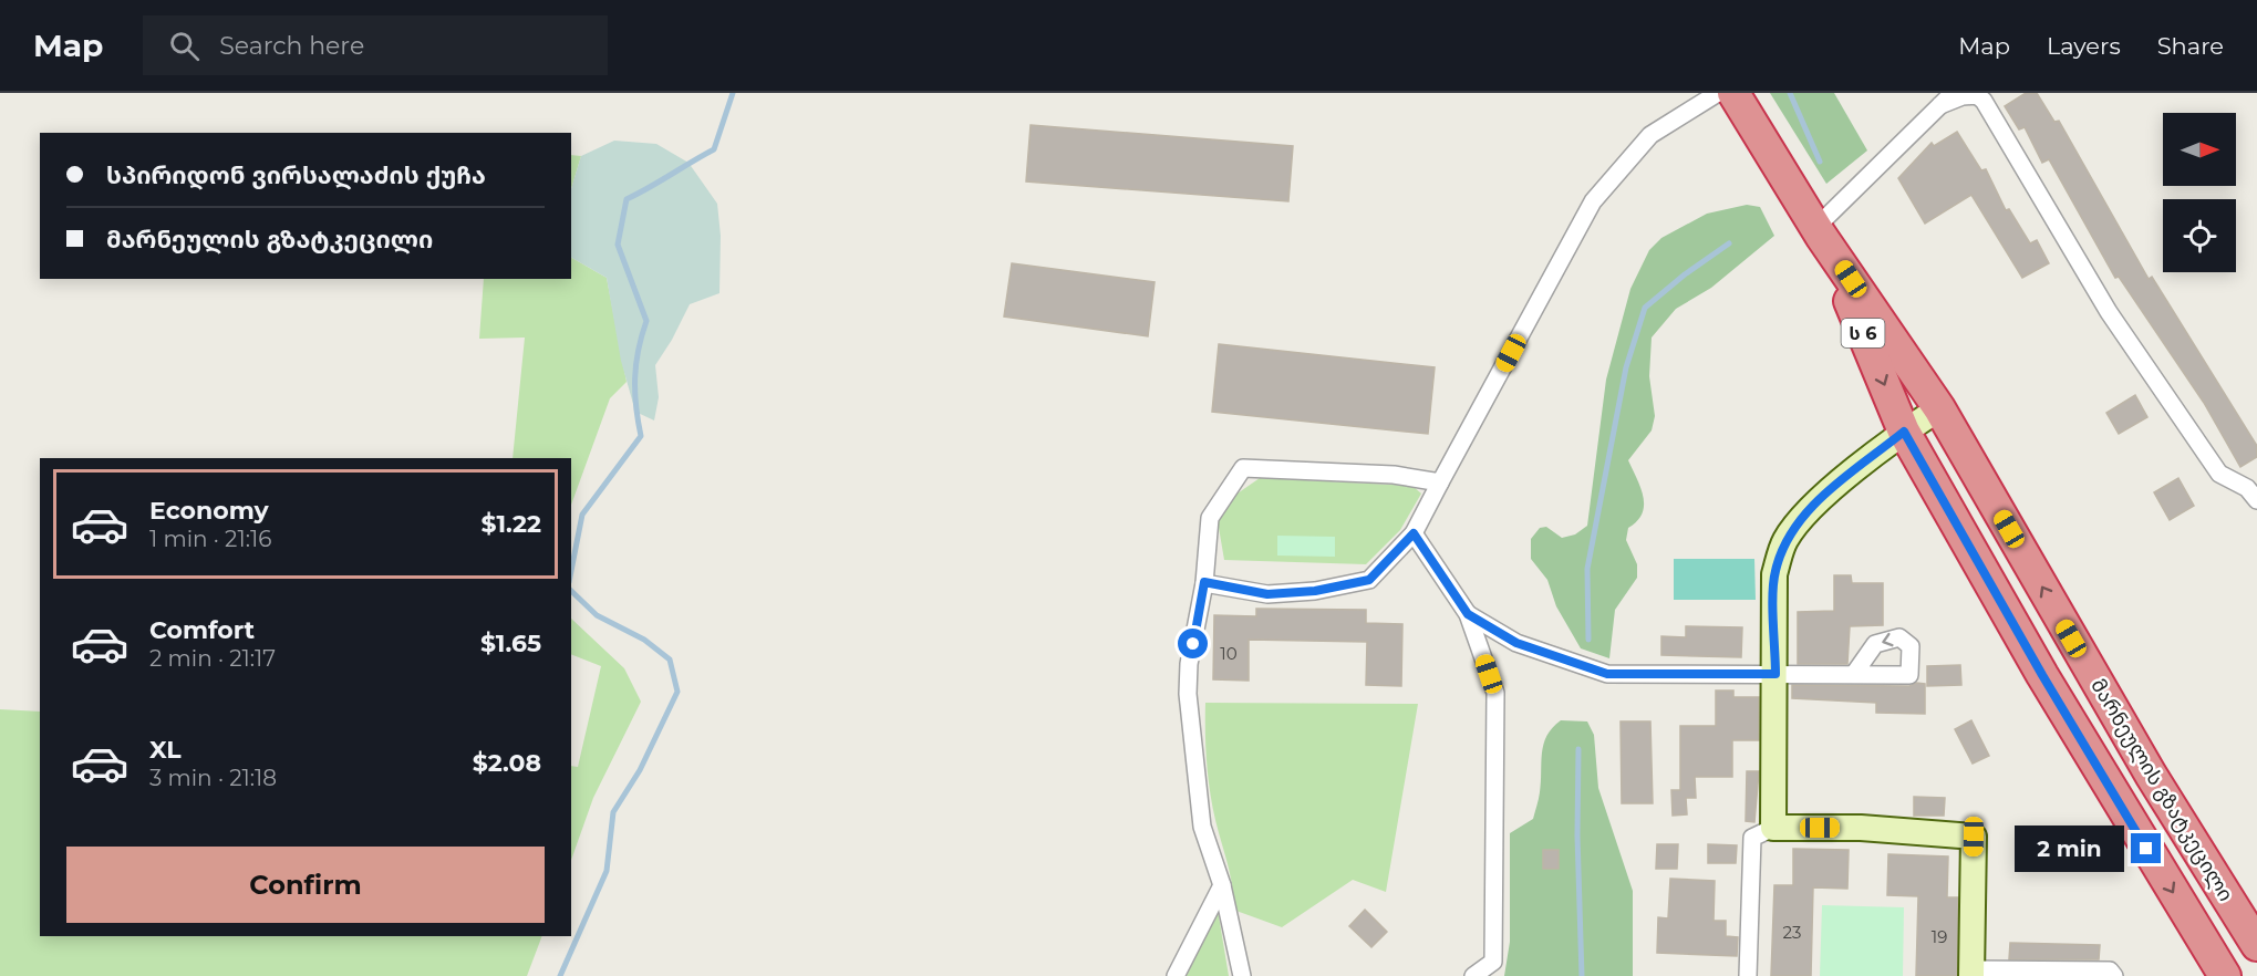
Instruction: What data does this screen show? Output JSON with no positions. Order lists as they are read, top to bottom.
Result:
{
  "streets": {
    "highway": ["ს 6", "მარნეულის გზატკეცილი"]
  },
  "crossings": [
    ["ს 6", "მარნეულის გზატკეცილი"]
  ],
  "house_numbers": ["10", "23", "19"],
  "north": "right",
  "page": {
    "header": "Map",
    "search": "Search here",
    "nav": ["Map", "Layers", "Share"],
    "banner": ["სპირიდონ ვირსალაძის ქუჩა", "მარნეულის გზატკეცილი"],
    "list": [
      {
        "name": "Economy",
        "note": "1 min · 21:16",
        "value": "$1.22"
      },
      {
        "name": "Comfort",
        "note": "2 min · 21:17",
        "value": "$1.65"
      },
      {
        "name": "XL",
        "note": "3 min · 21:18",
        "value": "$2.08"
      }
    ],
    "bubble": "2 min",
    "buttons": "Confirm"
  }
}
